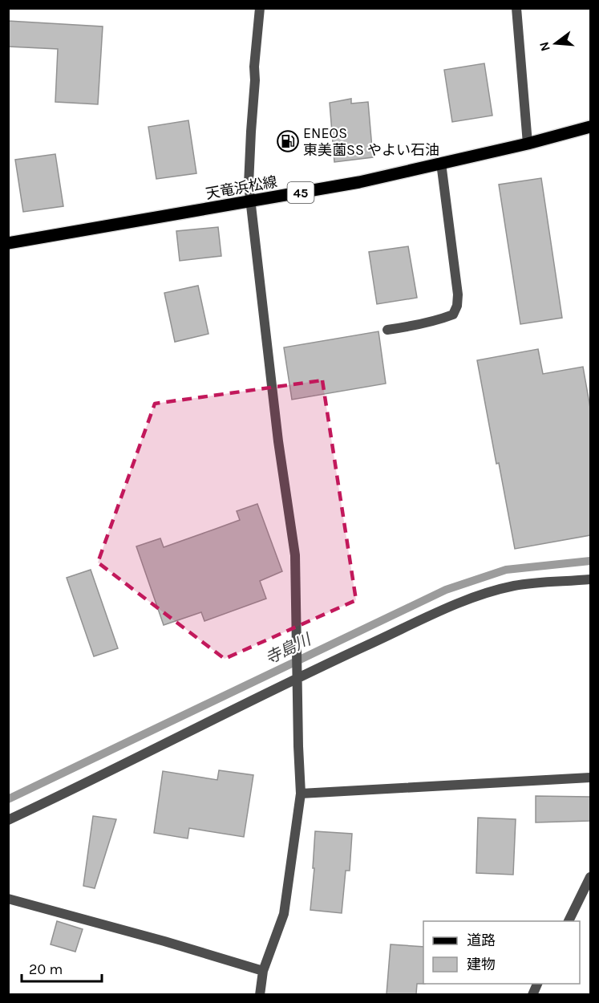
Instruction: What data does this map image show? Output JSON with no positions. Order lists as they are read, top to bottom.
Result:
{
  "streets": {
    "main road": ["天竜浜松線", "45"]
  },
  "water": ["寺島川"],
  "places": {
    "fuel station": ["ENEOS 東美薗SS やよい石油"]
  },
  "legend": ["道路", "建物"],
  "scale_bar": "20 m",
  "north": "left"
}
